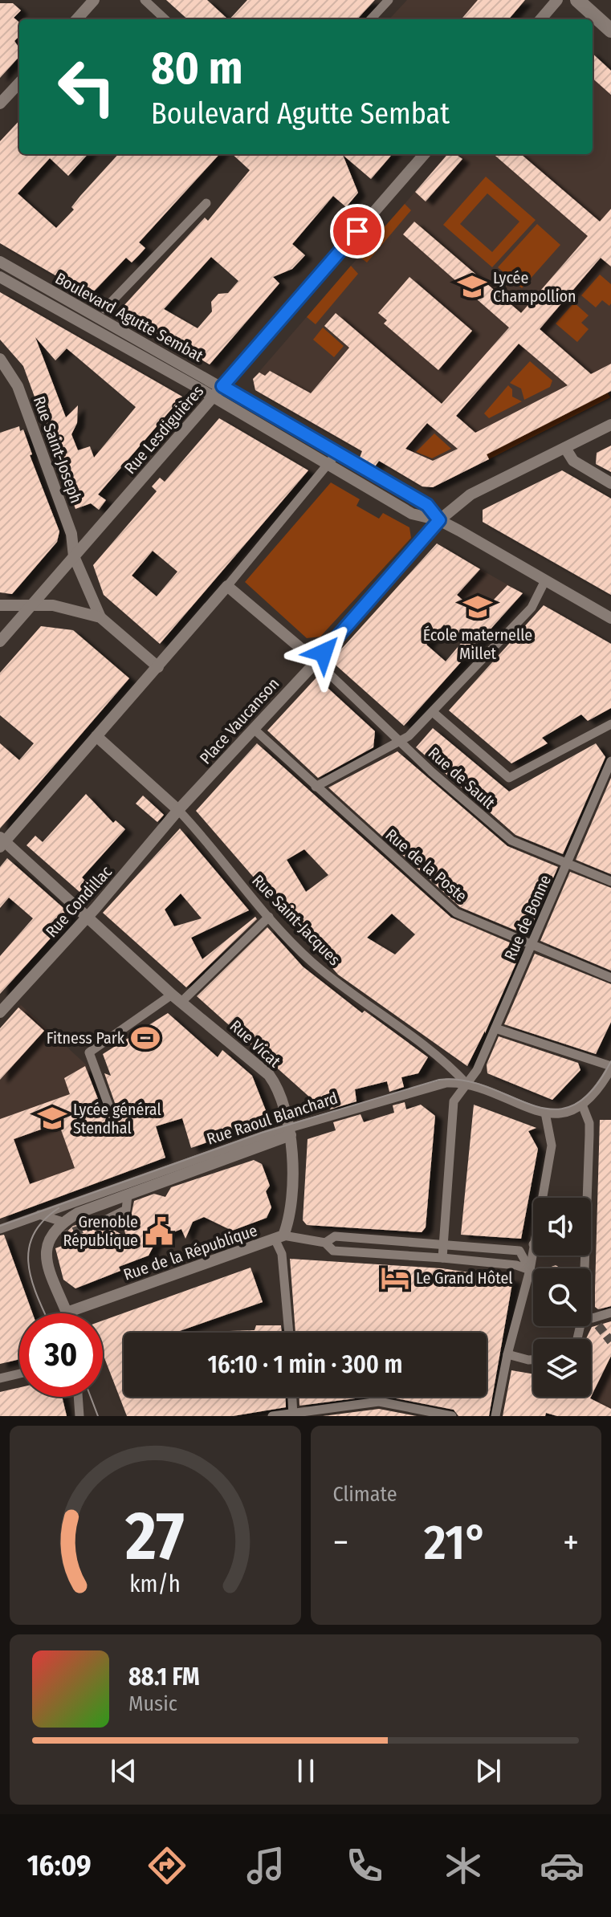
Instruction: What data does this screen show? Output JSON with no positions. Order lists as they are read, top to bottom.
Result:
{
  "streets": {
    "street": [
      "Boulevard Agutte Sembat",
      "Rue Lesdiguières",
      "Rue Saint-Joseph",
      "Place Vaucanson",
      "Rue de Sault",
      "Rue de la Poste",
      "Rue Condillac",
      "Rue de Bonne",
      "Rue Saint-Jacques",
      "Rue Vicat",
      "Rue Raoul Blanchard",
      "Rue de la République"
    ]
  },
  "crossings": [
    ["Boulevard Agutte Sembat", "Rue Lesdiguières"],
    ["Boulevard Agutte Sembat", "Place Vaucanson"],
    ["Rue Lesdiguières", "Rue Saint-Joseph"],
    ["Place Vaucanson", "Rue de Sault"],
    ["Place Vaucanson", "Rue de la Poste"],
    ["Place Vaucanson", "Rue Condillac"],
    ["Place Vaucanson", "Rue Saint-Jacques"],
    ["Rue de Sault", "Rue de Bonne"],
    ["Rue de la Poste", "Rue de Bonne"],
    ["Rue Condillac", "Rue Saint-Jacques"],
    ["Rue Condillac", "Rue Vicat"],
    ["Rue de Bonne", "Rue Saint-Jacques"],
    ["Rue de Bonne", "Rue Raoul Blanchard"],
    ["Rue de Bonne", "Rue de la République"],
    ["Rue Saint-Jacques", "Rue Raoul Blanchard"],
    ["Rue Vicat", "Rue Raoul Blanchard"],
    ["Rue Vicat", "Rue de la République"]
  ],
  "places": {
    "school or university": ["Lycée Champollion", "École maternelle Millet", "Lycée général Stendhal"],
    "sports": ["Fitness Park"],
    "public building": ["Grenoble République"],
    "hotel": ["Le Grand Hôtel"]
  },
  "page": {
    "turn": ["80 m", "Boulevard Agutte Sembat"],
    "limit": "30",
    "trip": "16:10 · 1 min · 300 m",
    "tile": "Climate",
    "heat": ["−", "21°", "+"],
    "song": ["88.1 FM", "Music"],
    "tabs": "16:09",
    "gauge": ["27", "km/h"]
  }
}
